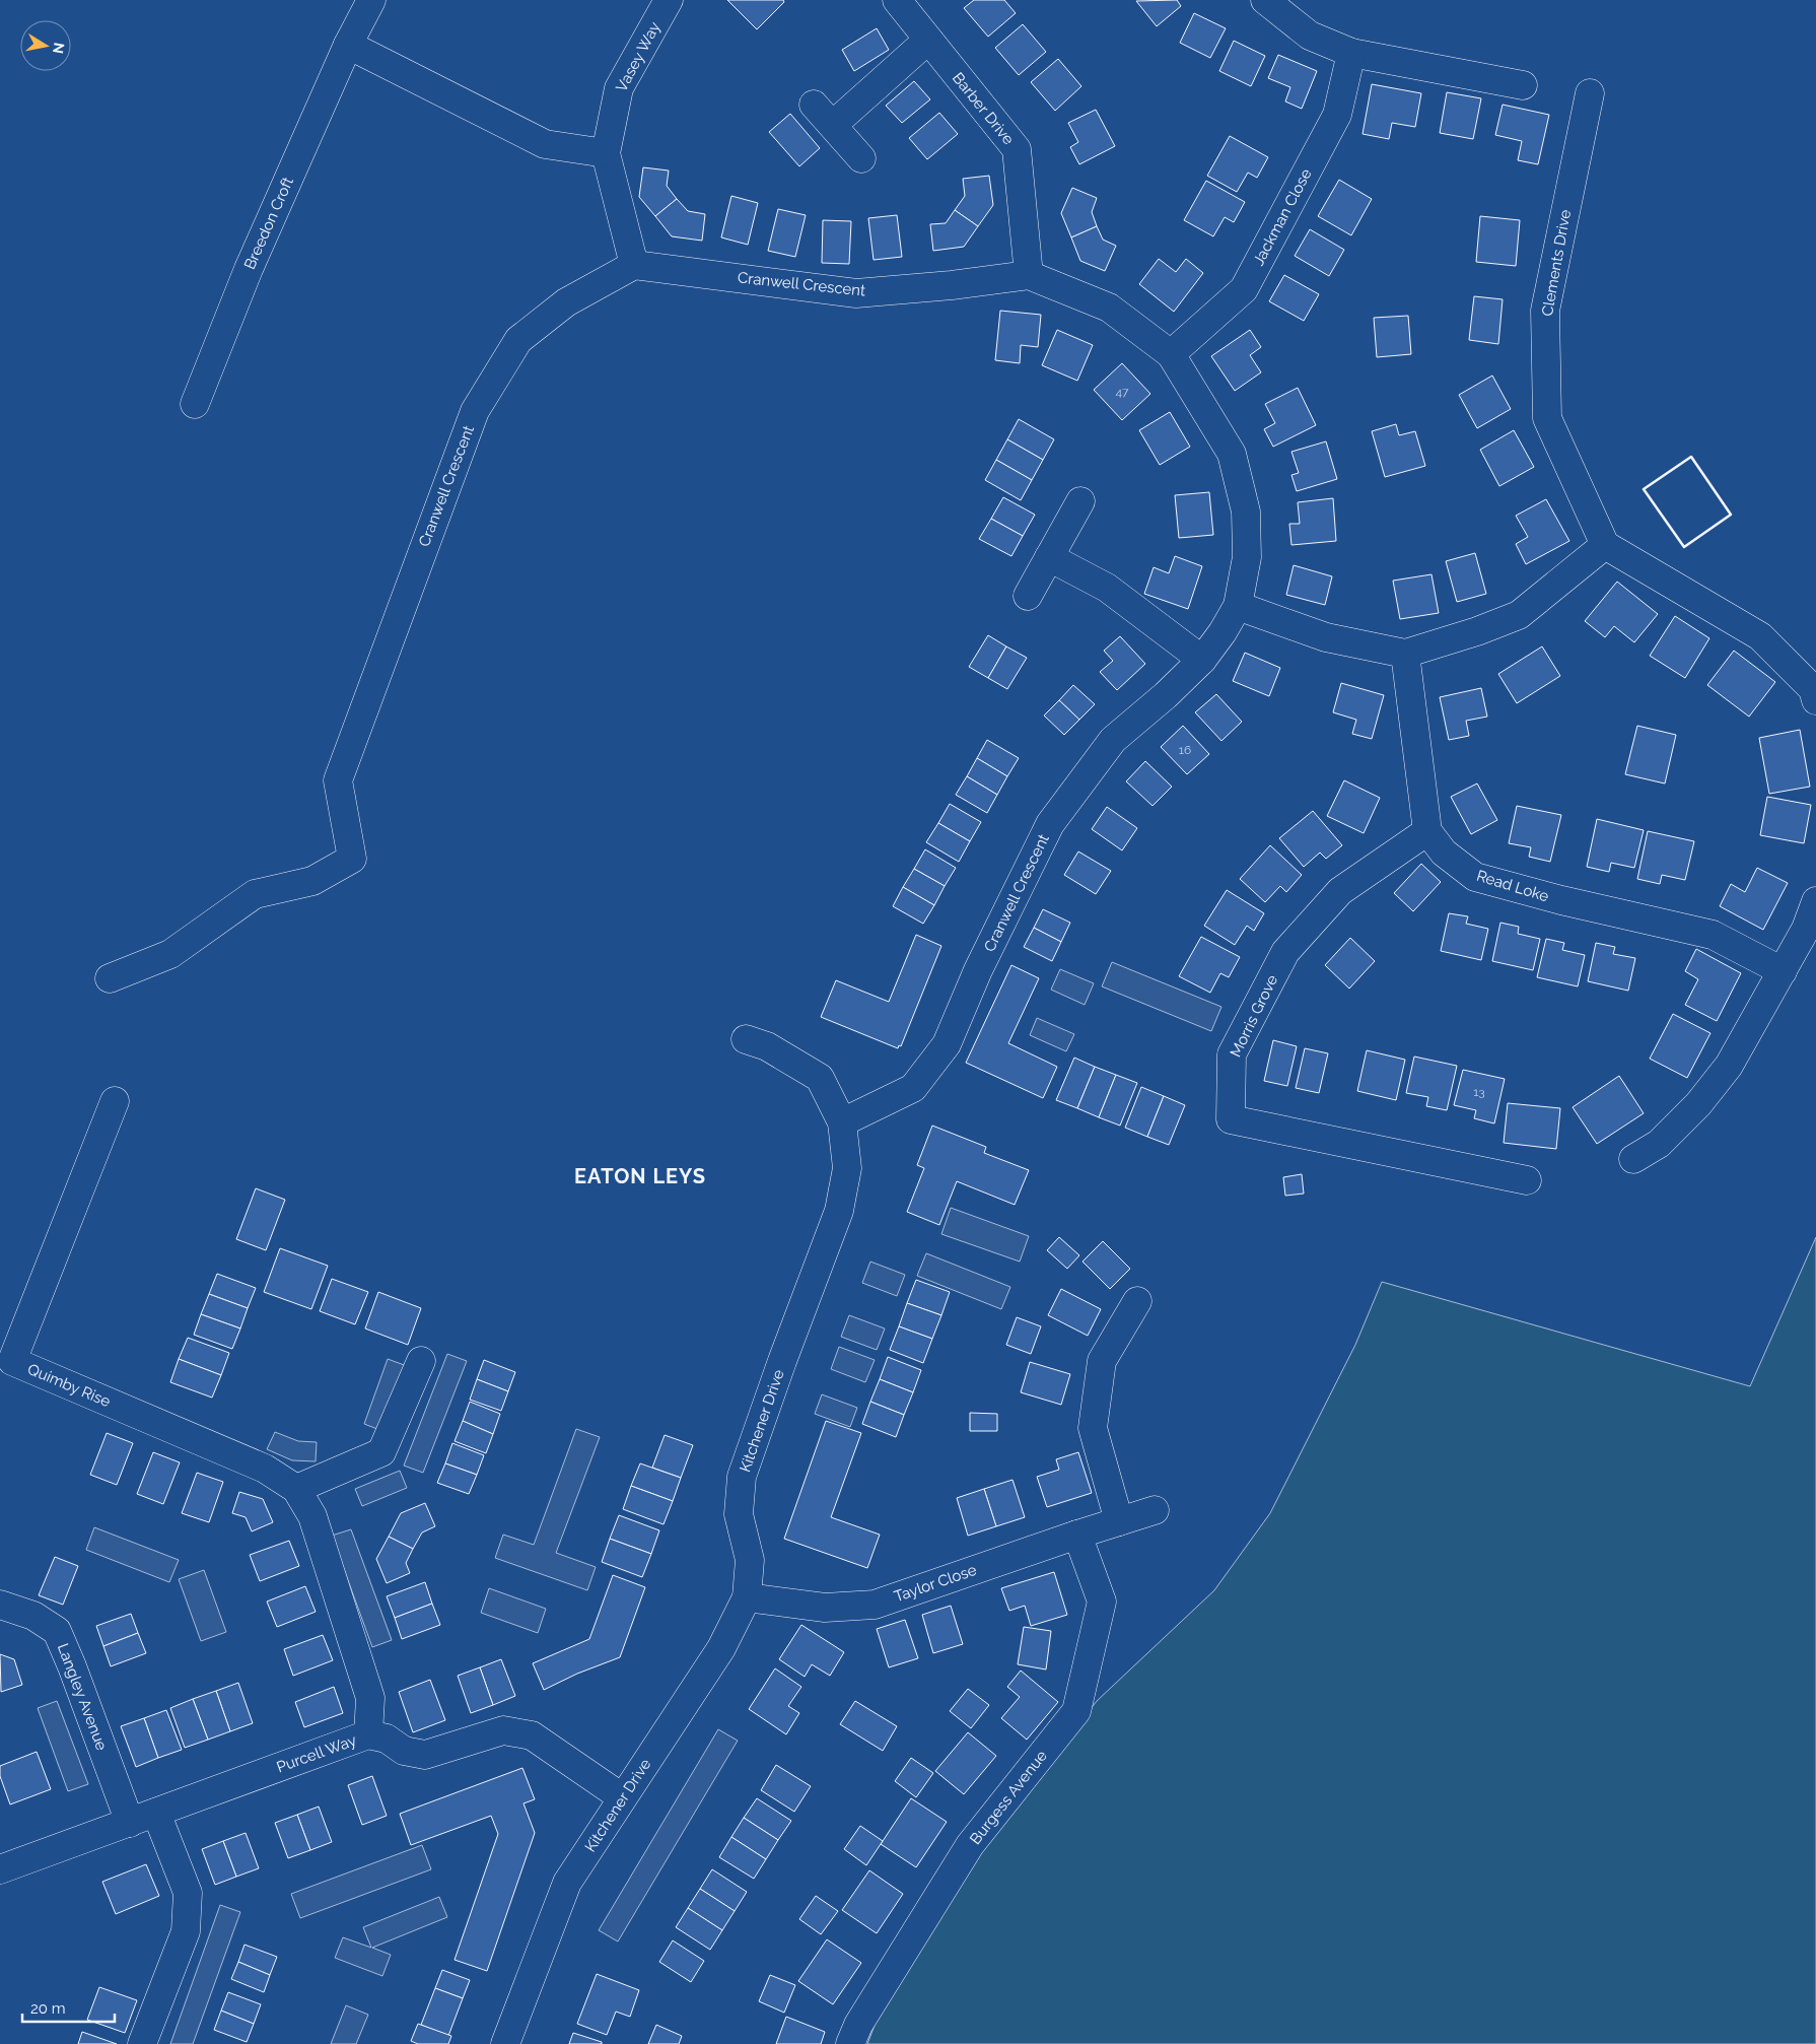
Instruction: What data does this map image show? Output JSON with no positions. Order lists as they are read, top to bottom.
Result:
{
  "streets": {
    "street": [
      "Vasey Way",
      "Barber Drive",
      "Jackman Close",
      "Breedon Croft",
      "Clements Drive",
      "Cranwell Crescent",
      "Read Loke",
      "Morris Grove",
      "Quimby Rise",
      "Kitchener Drive",
      "Taylor Close",
      "Langley Avenue",
      "Purcell Way",
      "Burgess Avenue"
    ]
  },
  "crossings": [
    ["Vasey Way", "Cranwell Crescent"],
    ["Barber Drive", "Cranwell Crescent"],
    ["Jackman Close", "Cranwell Crescent"],
    ["Cranwell Crescent", "Kitchener Drive"],
    ["Read Loke", "Morris Grove"],
    ["Quimby Rise", "Purcell Way"],
    ["Kitchener Drive", "Taylor Close"],
    ["Kitchener Drive", "Purcell Way"],
    ["Taylor Close", "Burgess Avenue"],
    ["Langley Avenue", "Purcell Way"]
  ],
  "districts": ["EATON LEYS"],
  "house_numbers": ["47", "16", "13"],
  "scale_bar": "20 m",
  "north": "right"
}
